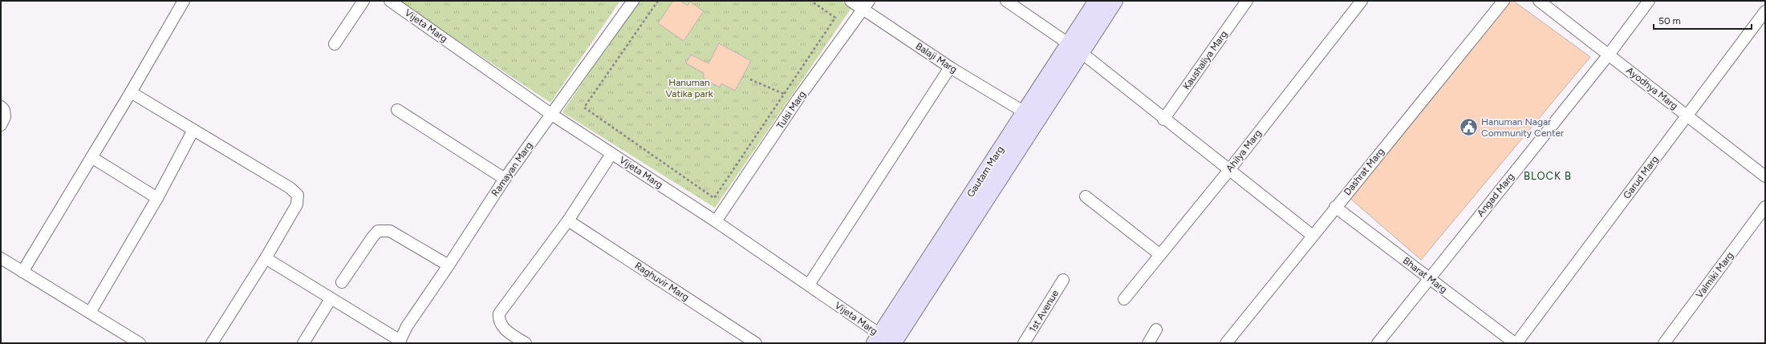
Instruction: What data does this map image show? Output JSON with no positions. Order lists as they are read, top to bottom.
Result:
{
  "streets": {
    "street": [
      "Vijeta Marg",
      "Balaji Marg",
      "Kaushaliya Marg",
      "Ayodhya Marg",
      "Tulsi Marg",
      "Ahilya Marg",
      "Ramayan Marg",
      "Gautam Marg",
      "Dashrat Marg",
      "Garud Marg",
      "Angad Marg",
      "Bharat Marg",
      "Valmiki Marg",
      "Raghuvir Marg",
      "1st Avenue"
    ]
  },
  "crossings": [
    ["Vijeta Marg", "Tulsi Marg"],
    ["Vijeta Marg", "Ramayan Marg"],
    ["Vijeta Marg", "Gautam Marg"],
    ["Balaji Marg", "Tulsi Marg"],
    ["Balaji Marg", "Gautam Marg"],
    ["Ayodhya Marg", "Garud Marg"],
    ["Ayodhya Marg", "Angad Marg"],
    ["Dashrat Marg", "Bharat Marg"],
    ["Garud Marg", "Bharat Marg"],
    ["Angad Marg", "Bharat Marg"]
  ],
  "districts": ["BLOCK B"],
  "parks": ["Hanuman Vatika park"],
  "places": {
    "public building": ["Hanuman Nagar Community Center"]
  },
  "scale_bar": "50 m"
}
